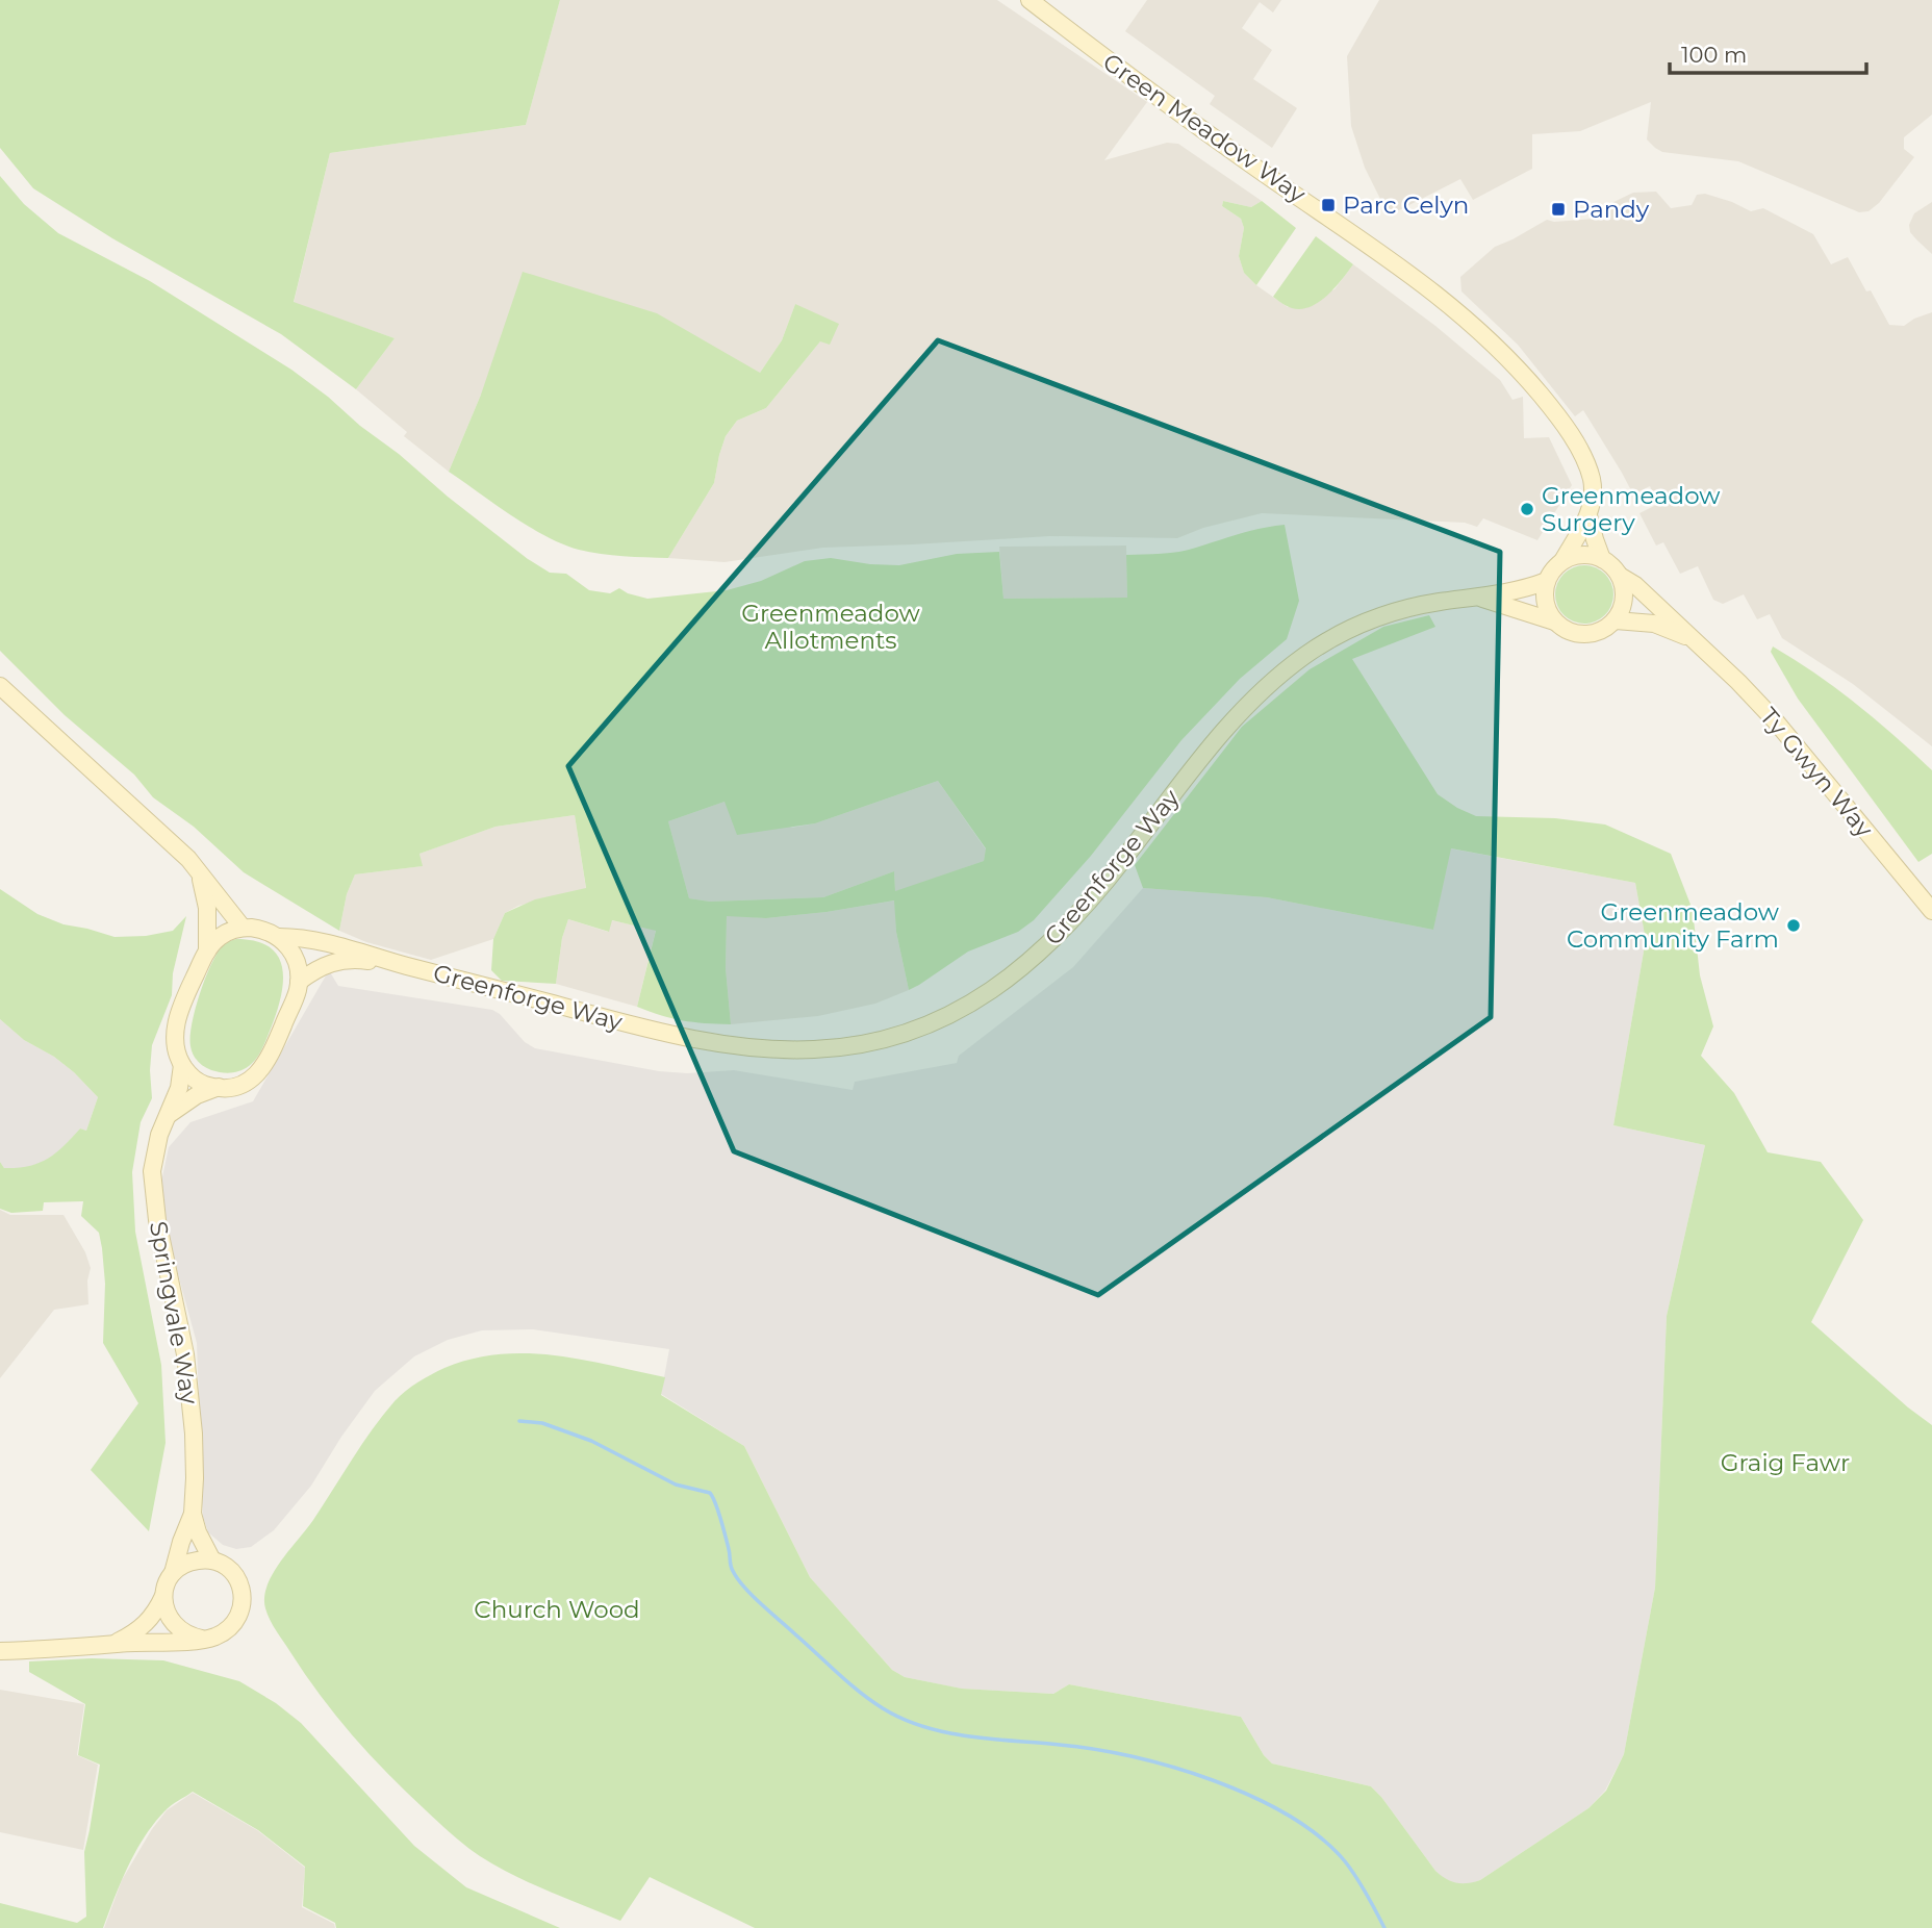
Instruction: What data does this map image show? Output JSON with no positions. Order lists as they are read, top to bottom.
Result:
{
  "streets": {
    "street": [
      "Green Meadow Way",
      "Ty Gwyn Way",
      "Greenforge Way",
      "Springvale Way"
    ]
  },
  "crossings": [
    ["Green Meadow Way", "Ty Gwyn Way"],
    ["Green Meadow Way", "Greenforge Way"],
    ["Ty Gwyn Way", "Greenforge Way"],
    ["Greenforge Way", "Springvale Way"]
  ],
  "parks": ["Greenmeadow Allotments", "Graig Fawr", "Church Wood"],
  "places": {
    "transit": ["Parc Celyn", "Pandy"],
    "other": ["Greenmeadow Surgery", "Greenmeadow Community Farm"]
  },
  "scale_bar": "100 m"
}
